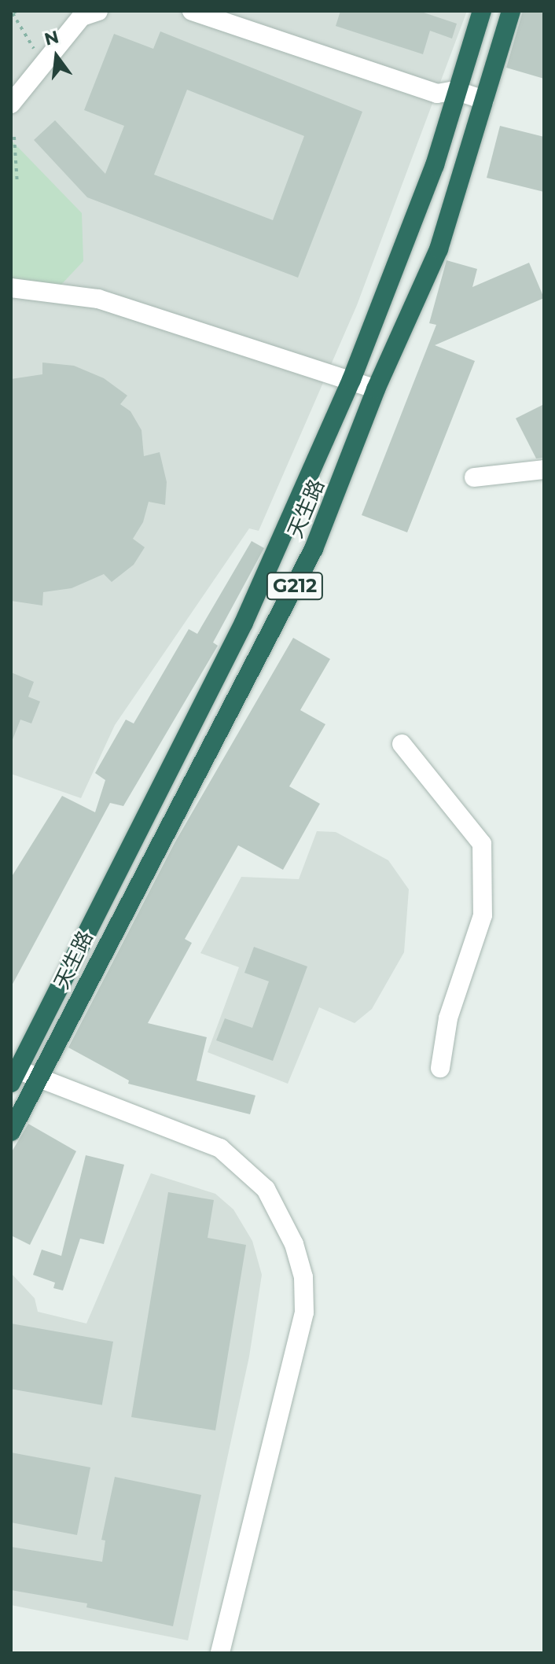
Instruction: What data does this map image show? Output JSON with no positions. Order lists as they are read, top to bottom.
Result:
{
  "streets": {
    "highway": ["天生路", "G212"]
  },
  "north": "top"
}
